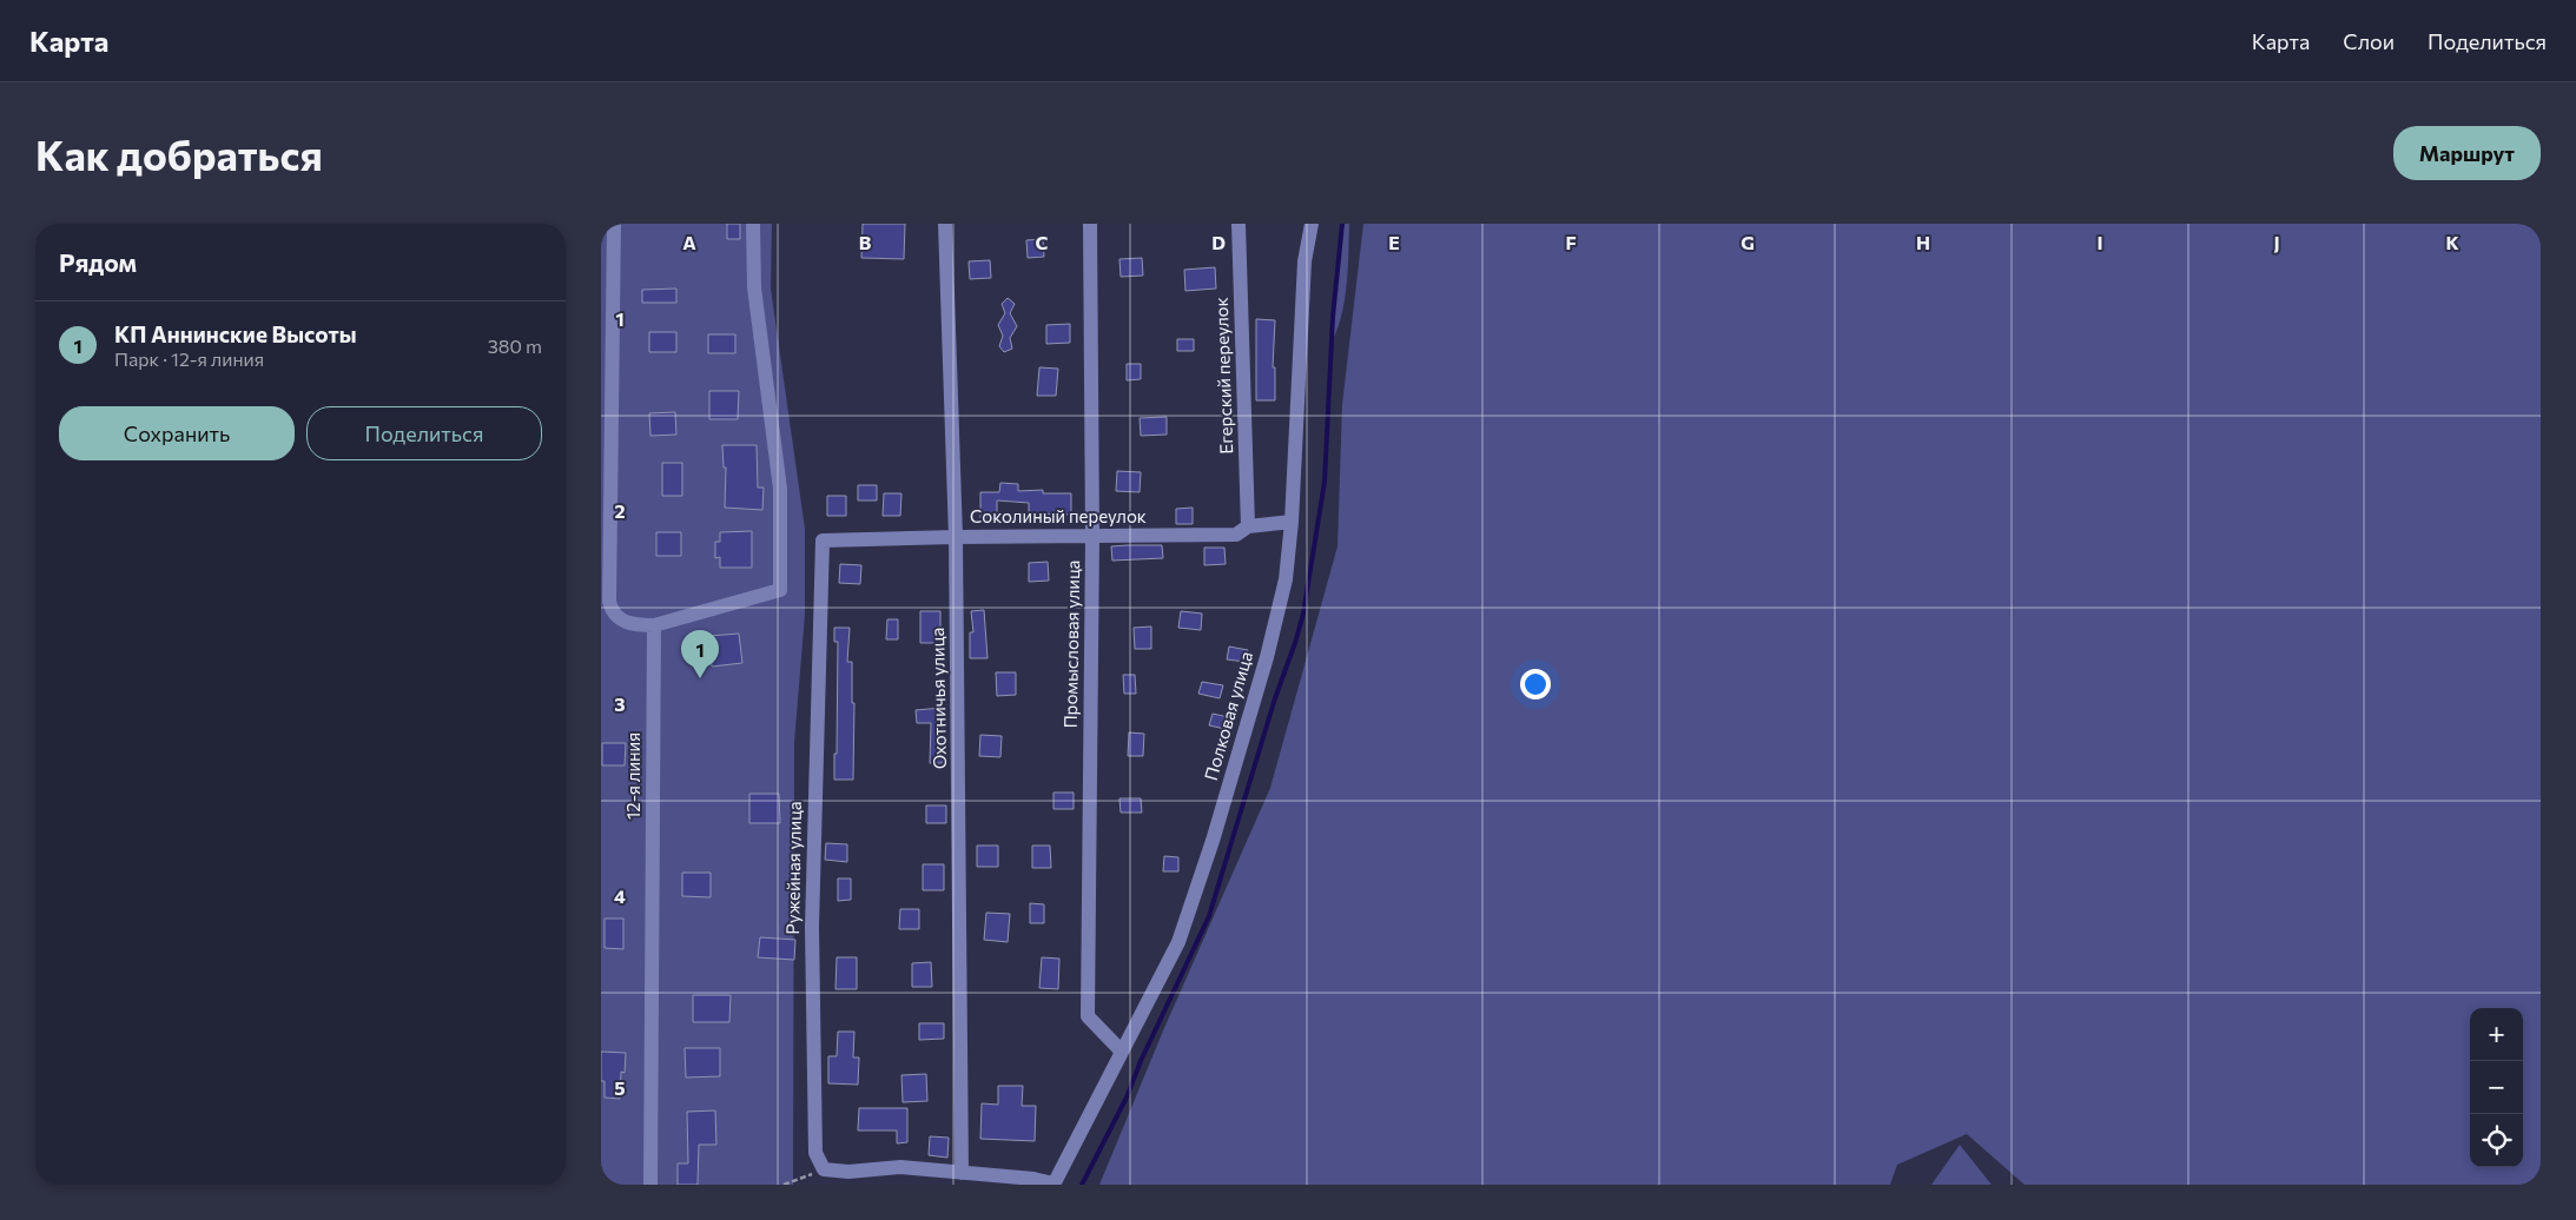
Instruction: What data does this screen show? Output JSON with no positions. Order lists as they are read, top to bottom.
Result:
{
  "streets": {
    "street": [
      "Егерский переулок",
      "Соколиный переулок",
      "Промысловая улица",
      "Охотничья улица",
      "Полковая улица",
      "12-я линия",
      "Ружейная улица"
    ]
  },
  "crossings": [
    ["Егерский переулок", "Соколиный переулок"],
    ["Соколиный переулок", "Промысловая улица"],
    ["Соколиный переулок", "Охотничья улица"],
    ["Соколиный переулок", "Полковая улица"],
    ["Соколиный переулок", "Ружейная улица"],
    ["Промысловая улица", "Полковая улица"]
  ],
  "page": {
    "header": "Карта",
    "nav": ["Карта", "Слои", "Поделиться"],
    "buttons": [
      "Маршрут",
      ["Сохранить", "Поделиться"]
    ],
    "title": "Как добраться",
    "heading": "Рядом",
    "list": [
      {
        "mark": "1",
        "name": "КП Аннинские Высоты",
        "note": "Парк · 12-я линия",
        "value": "380 m"
      }
    ],
    "pins": "1",
    "map_buttons": ["+", "−"]
  },
  "grid": {
    "columns": [
      "A",
      "B",
      "C",
      "D",
      "E",
      "F",
      "G",
      "H",
      "I",
      "J",
      "K"
    ],
    "rows": [
      "1",
      "2",
      "3",
      "4",
      "5"
    ]
  }
}
